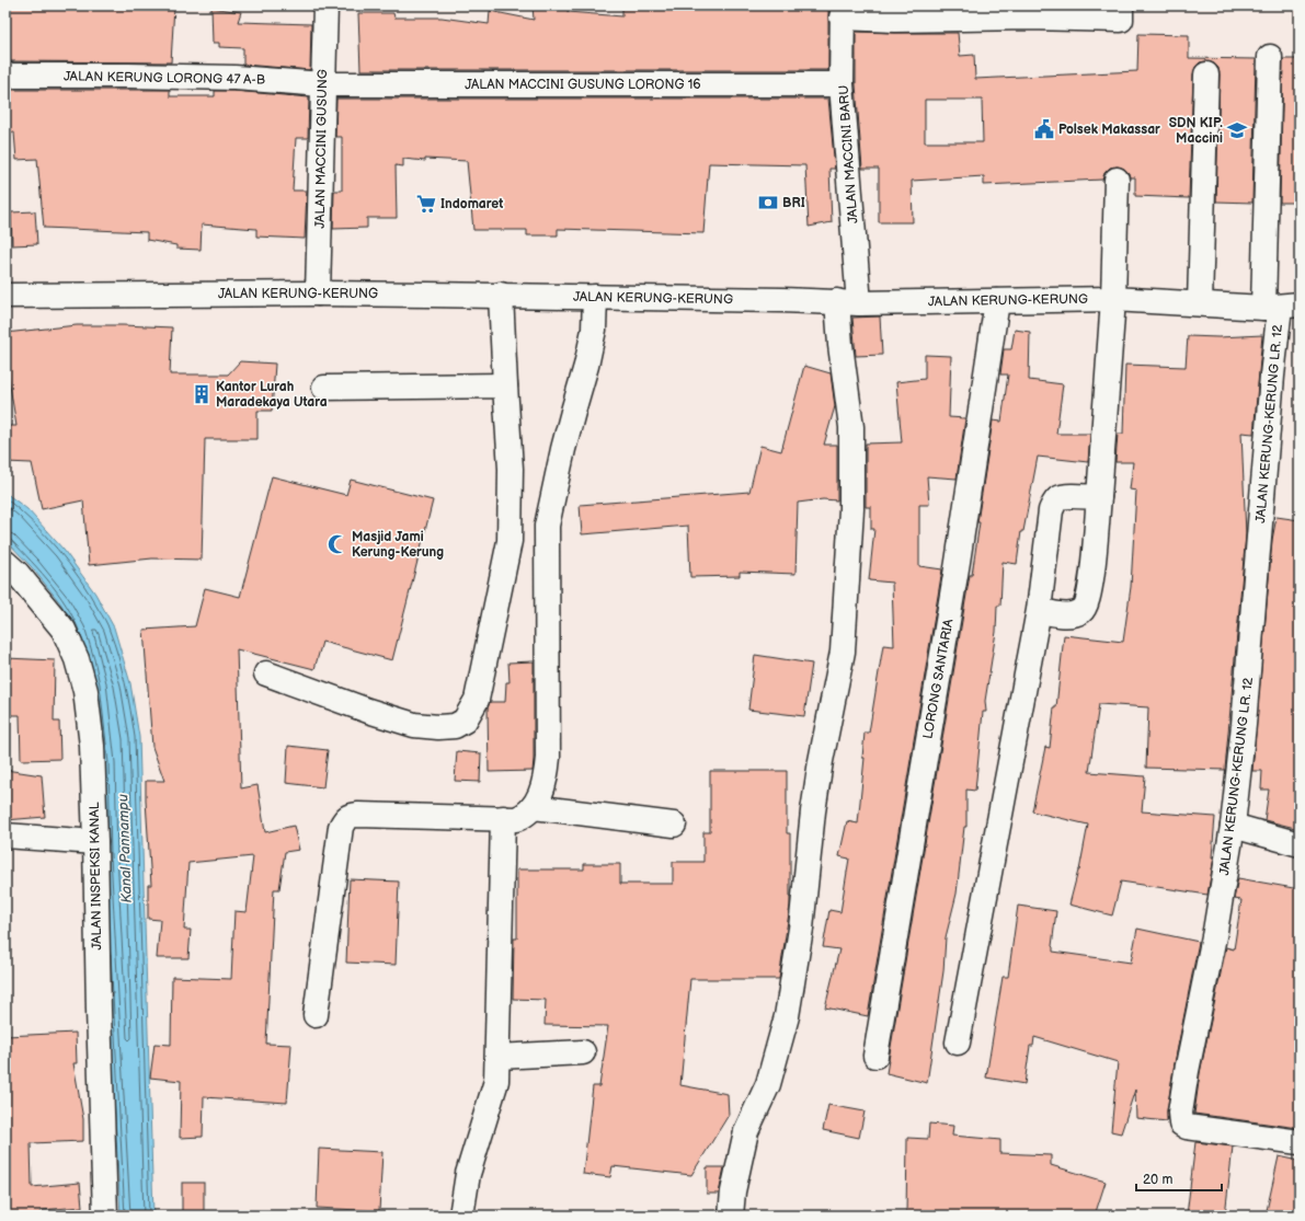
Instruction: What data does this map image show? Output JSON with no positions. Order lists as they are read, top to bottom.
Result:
{
  "streets": {
    "street": [
      "JALAN KERUNG LORONG 47 A-B",
      "JALAN MACCINI GUSUNG LORONG 16",
      "JALAN MACCINI GUSUNG",
      "JALAN MACCINI BARU",
      "JALAN KERUNG-KERUNG",
      "JALAN KERUNG-KERUNG LR. 12",
      "LORONG SANTARIA",
      "JALAN INSPEKSI KANAL"
    ]
  },
  "crossings": [
    ["JALAN KERUNG LORONG 47 A-B", "JALAN MACCINI GUSUNG LORONG 16"],
    ["JALAN KERUNG LORONG 47 A-B", "JALAN MACCINI GUSUNG"],
    ["JALAN MACCINI GUSUNG LORONG 16", "JALAN MACCINI GUSUNG"],
    ["JALAN MACCINI GUSUNG LORONG 16", "JALAN MACCINI BARU"],
    ["JALAN MACCINI GUSUNG", "JALAN KERUNG-KERUNG"],
    ["JALAN MACCINI BARU", "JALAN KERUNG-KERUNG"],
    ["JALAN KERUNG-KERUNG", "JALAN KERUNG-KERUNG LR. 12"],
    ["JALAN KERUNG-KERUNG", "LORONG SANTARIA"]
  ],
  "water": ["Kanal Pannampu"],
  "places": {
    "public building": ["Polsek Makassar"],
    "school or university": ["SDN KIP. Maccini"],
    "bank": ["BRI"],
    "supermarket": ["Indomaret"],
    "building": ["Kantor Lurah Maradekaya Utara"],
    "mosque": ["Masjid Jami Kerung-Kerung"]
  },
  "scale_bar": "20 m"
}
